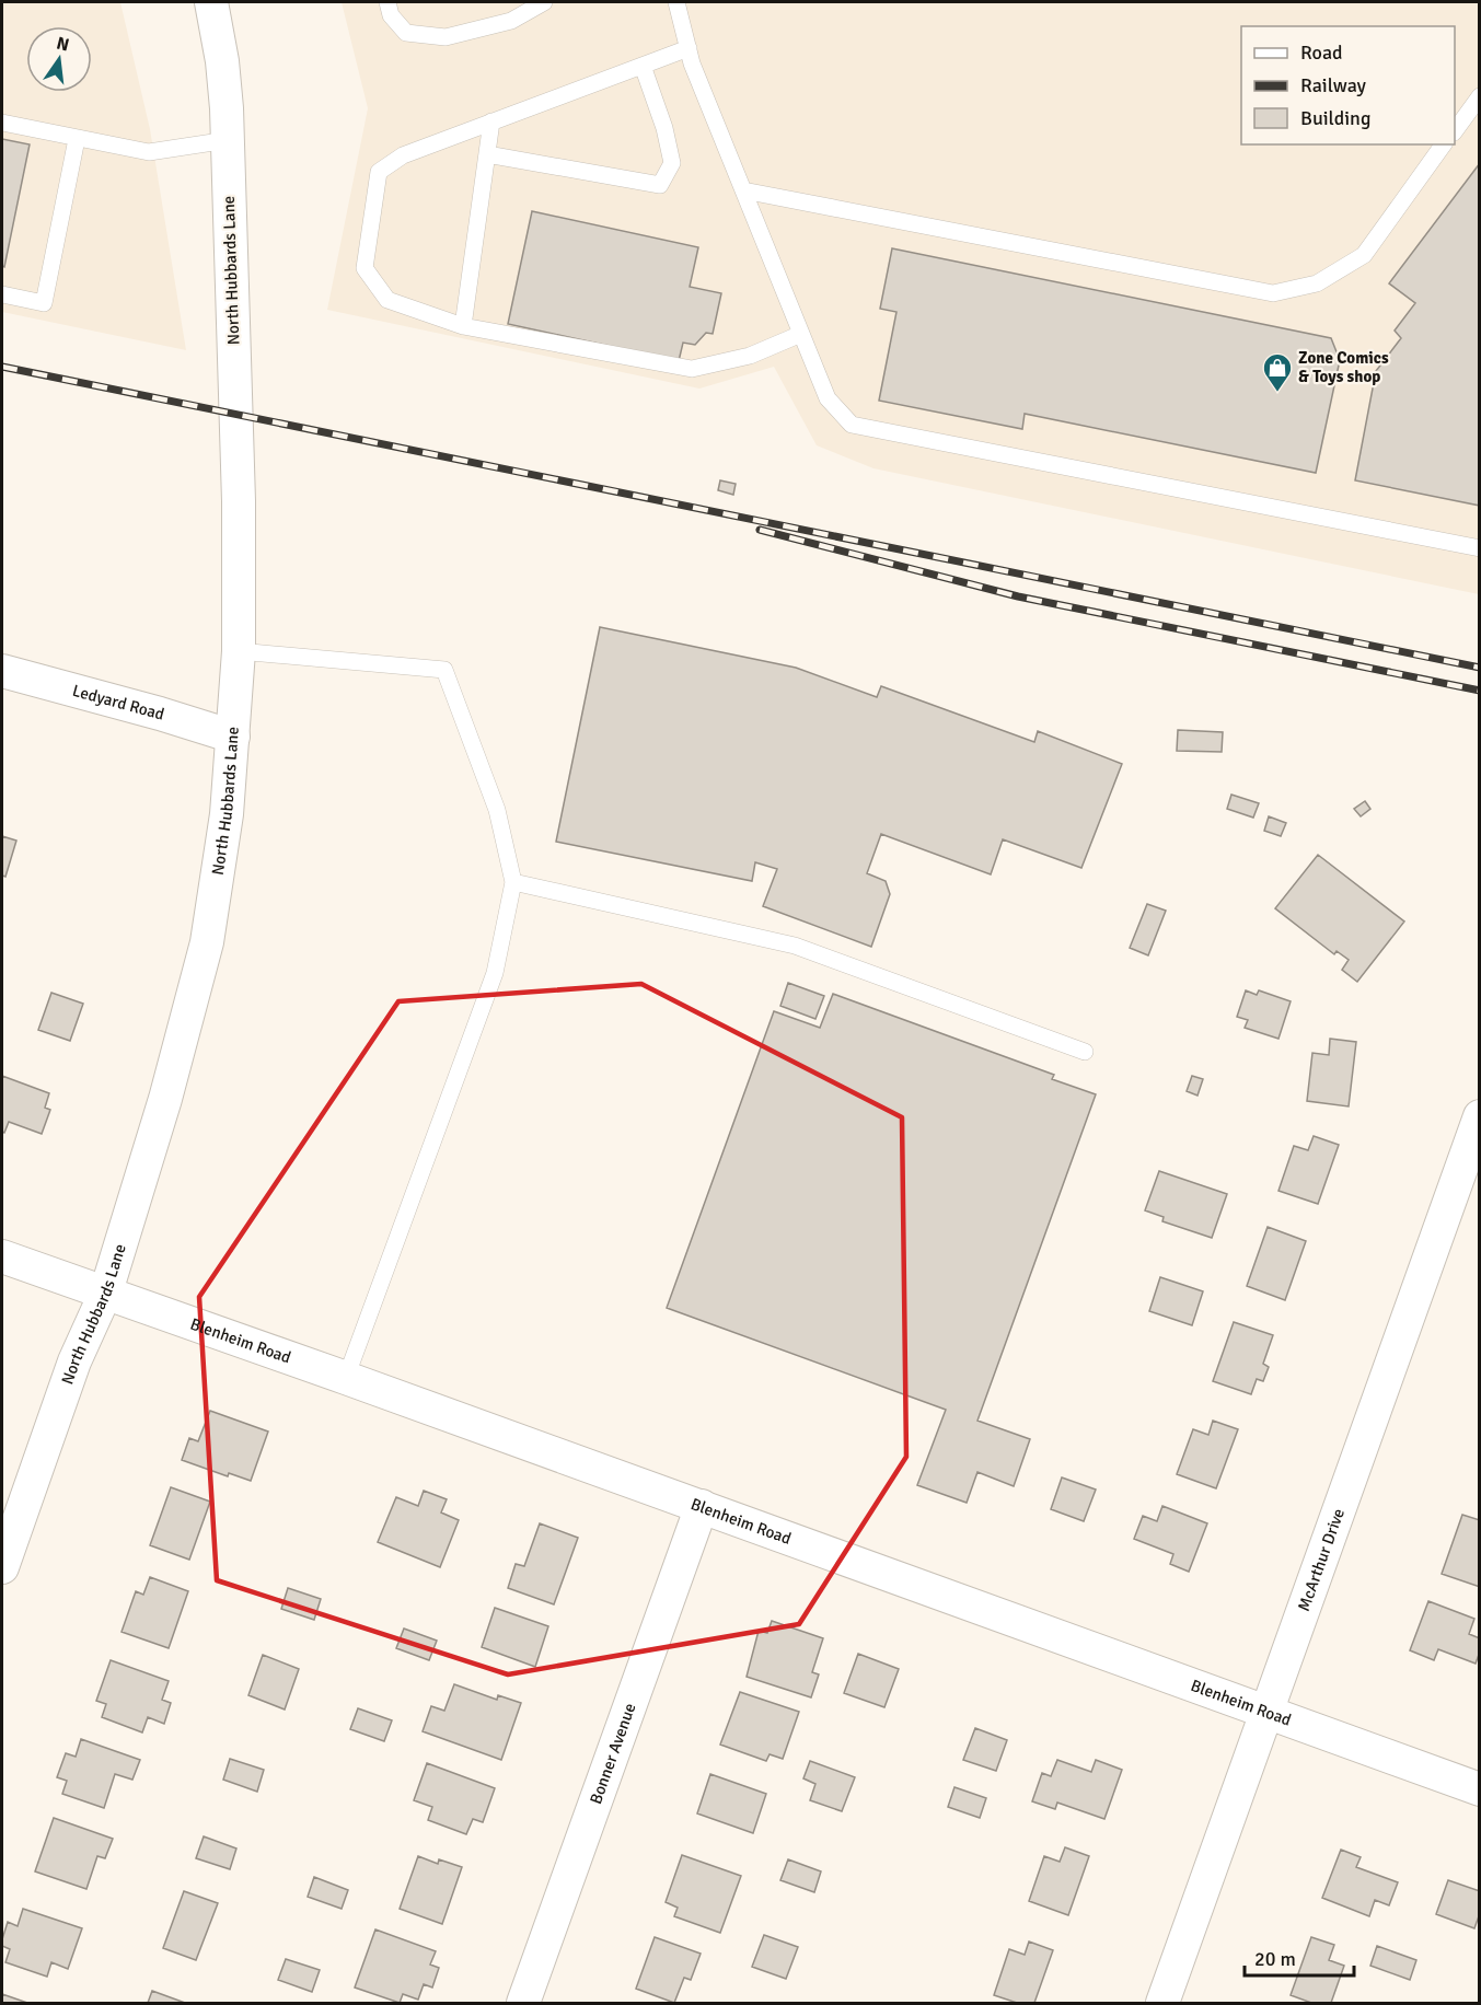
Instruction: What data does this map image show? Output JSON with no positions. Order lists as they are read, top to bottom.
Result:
{
  "streets": {
    "street": [
      "North Hubbards Lane",
      "Ledyard Road",
      "Blenheim Road",
      "McArthur Drive",
      "Bonner Avenue"
    ]
  },
  "crossings": [
    ["North Hubbards Lane", "Ledyard Road"],
    ["North Hubbards Lane", "Blenheim Road"],
    ["Blenheim Road", "McArthur Drive"],
    ["Blenheim Road", "Bonner Avenue"]
  ],
  "places": {
    "shop": ["Zone Comics & Toys shop"]
  },
  "legend": ["Road", "Railway", "Building"],
  "scale_bar": "20 m",
  "north": "top"
}
